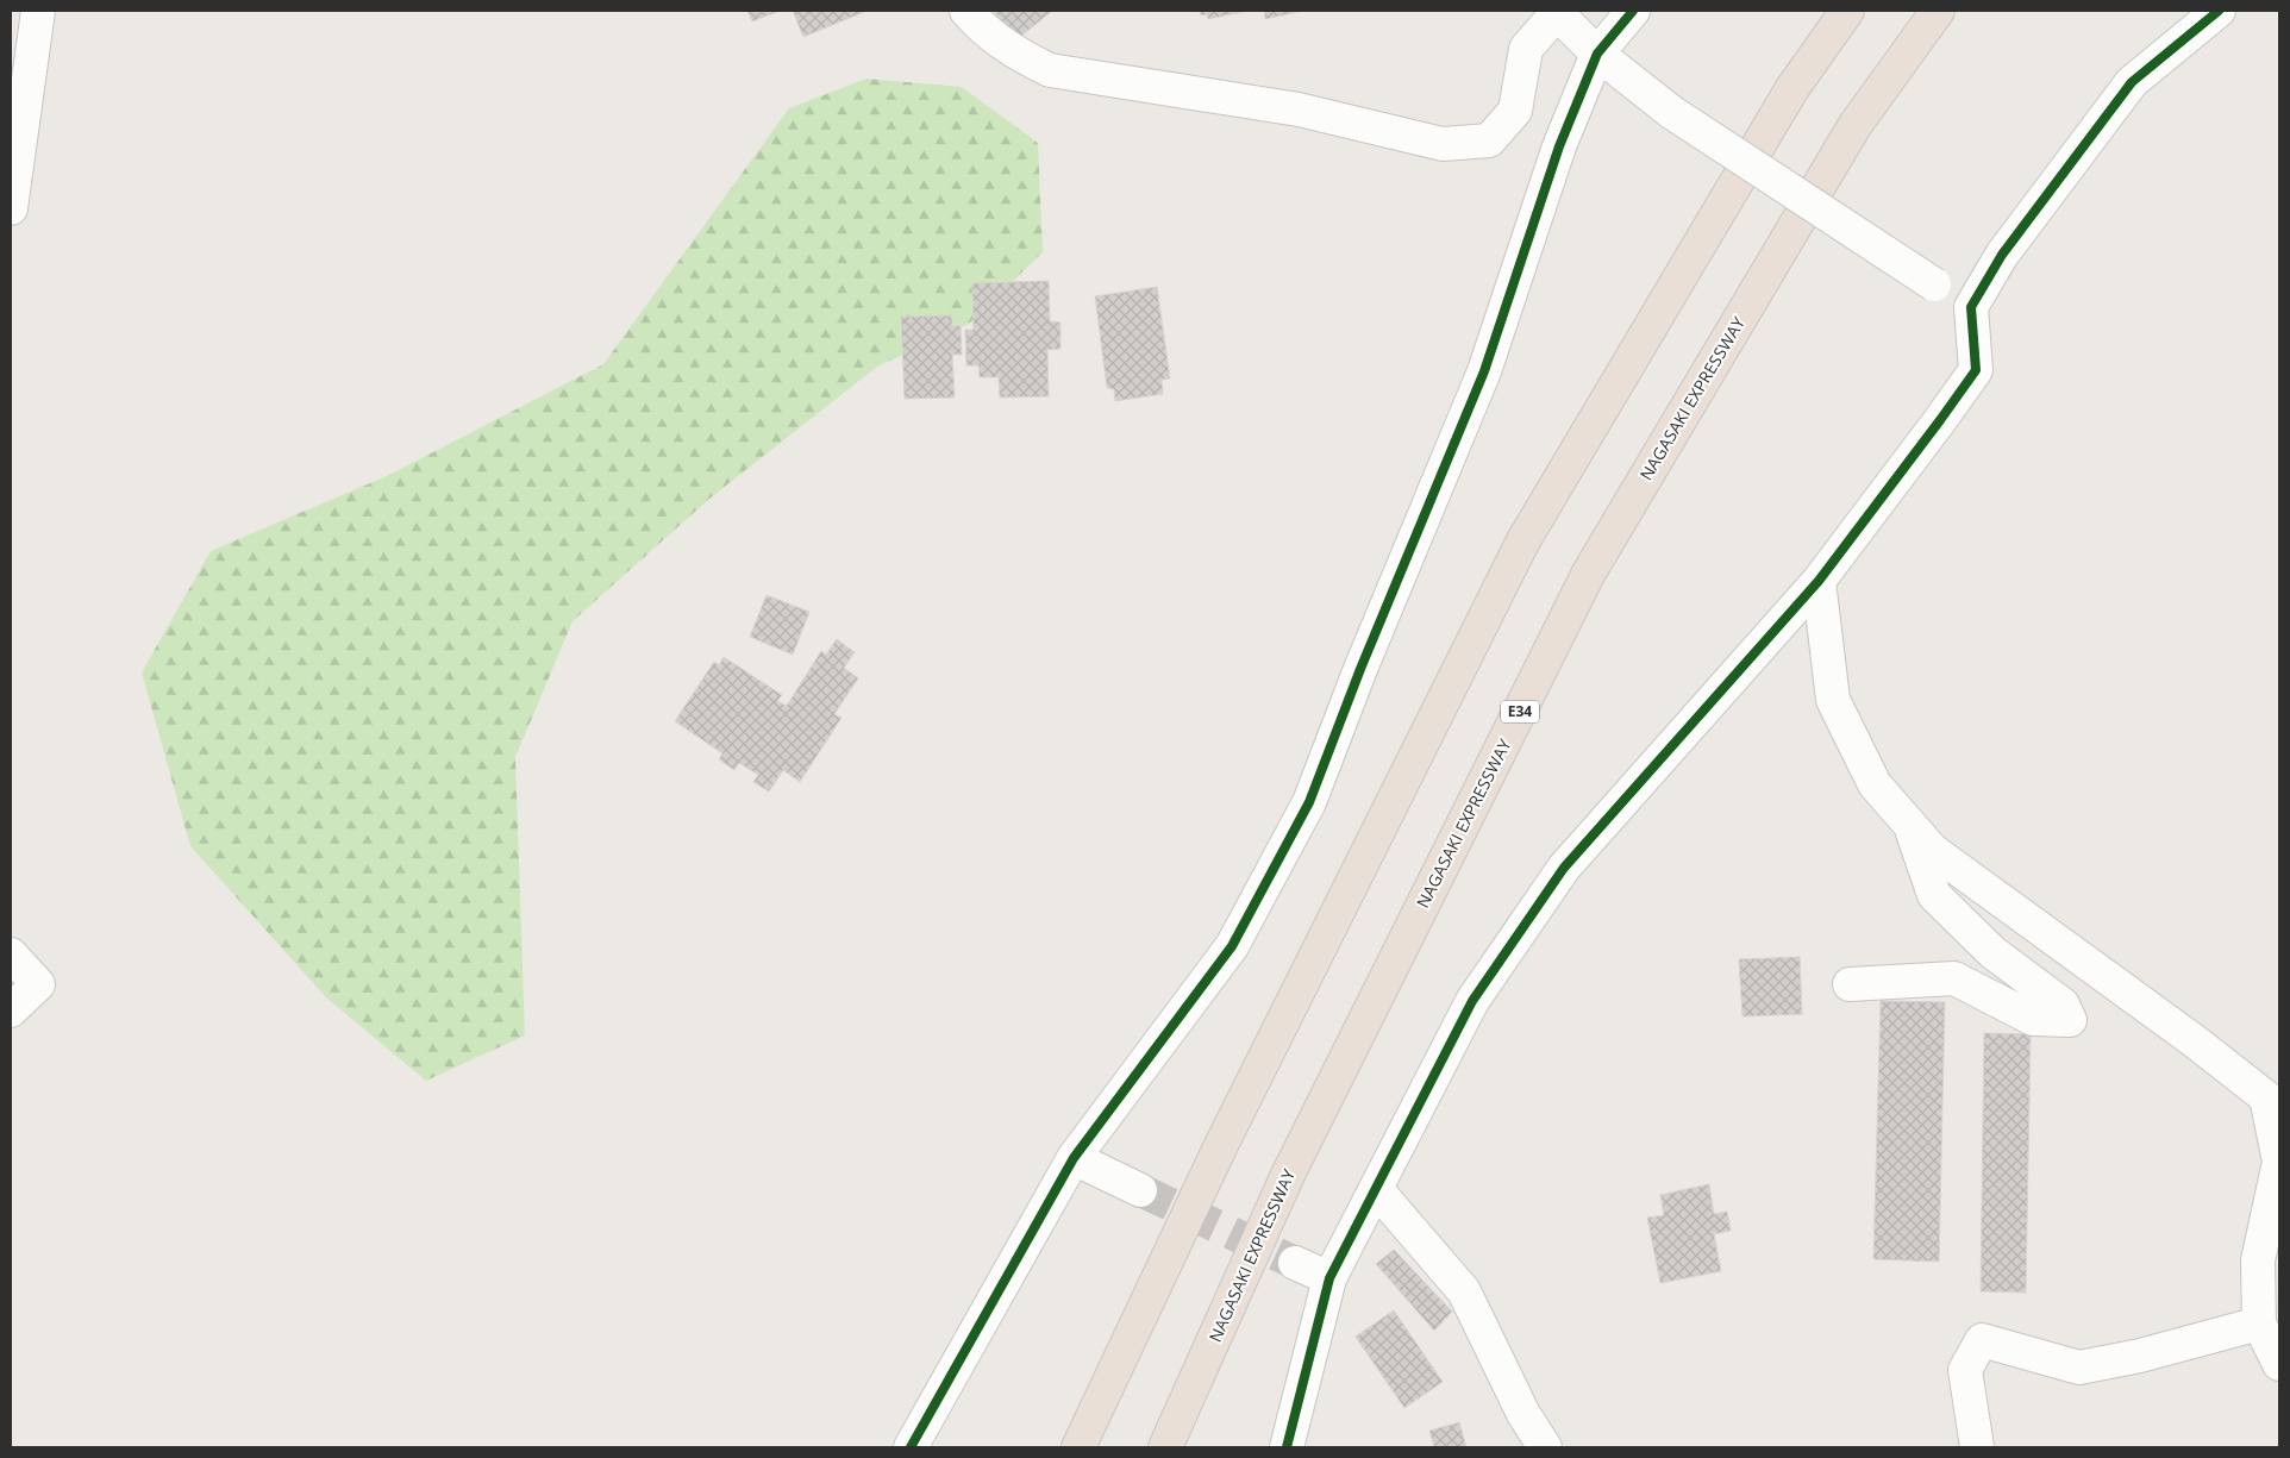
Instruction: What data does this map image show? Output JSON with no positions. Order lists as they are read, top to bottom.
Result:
{
  "streets": {
    "highway": ["NAGASAKI EXPRESSWAY", "E34"]
  }
}
